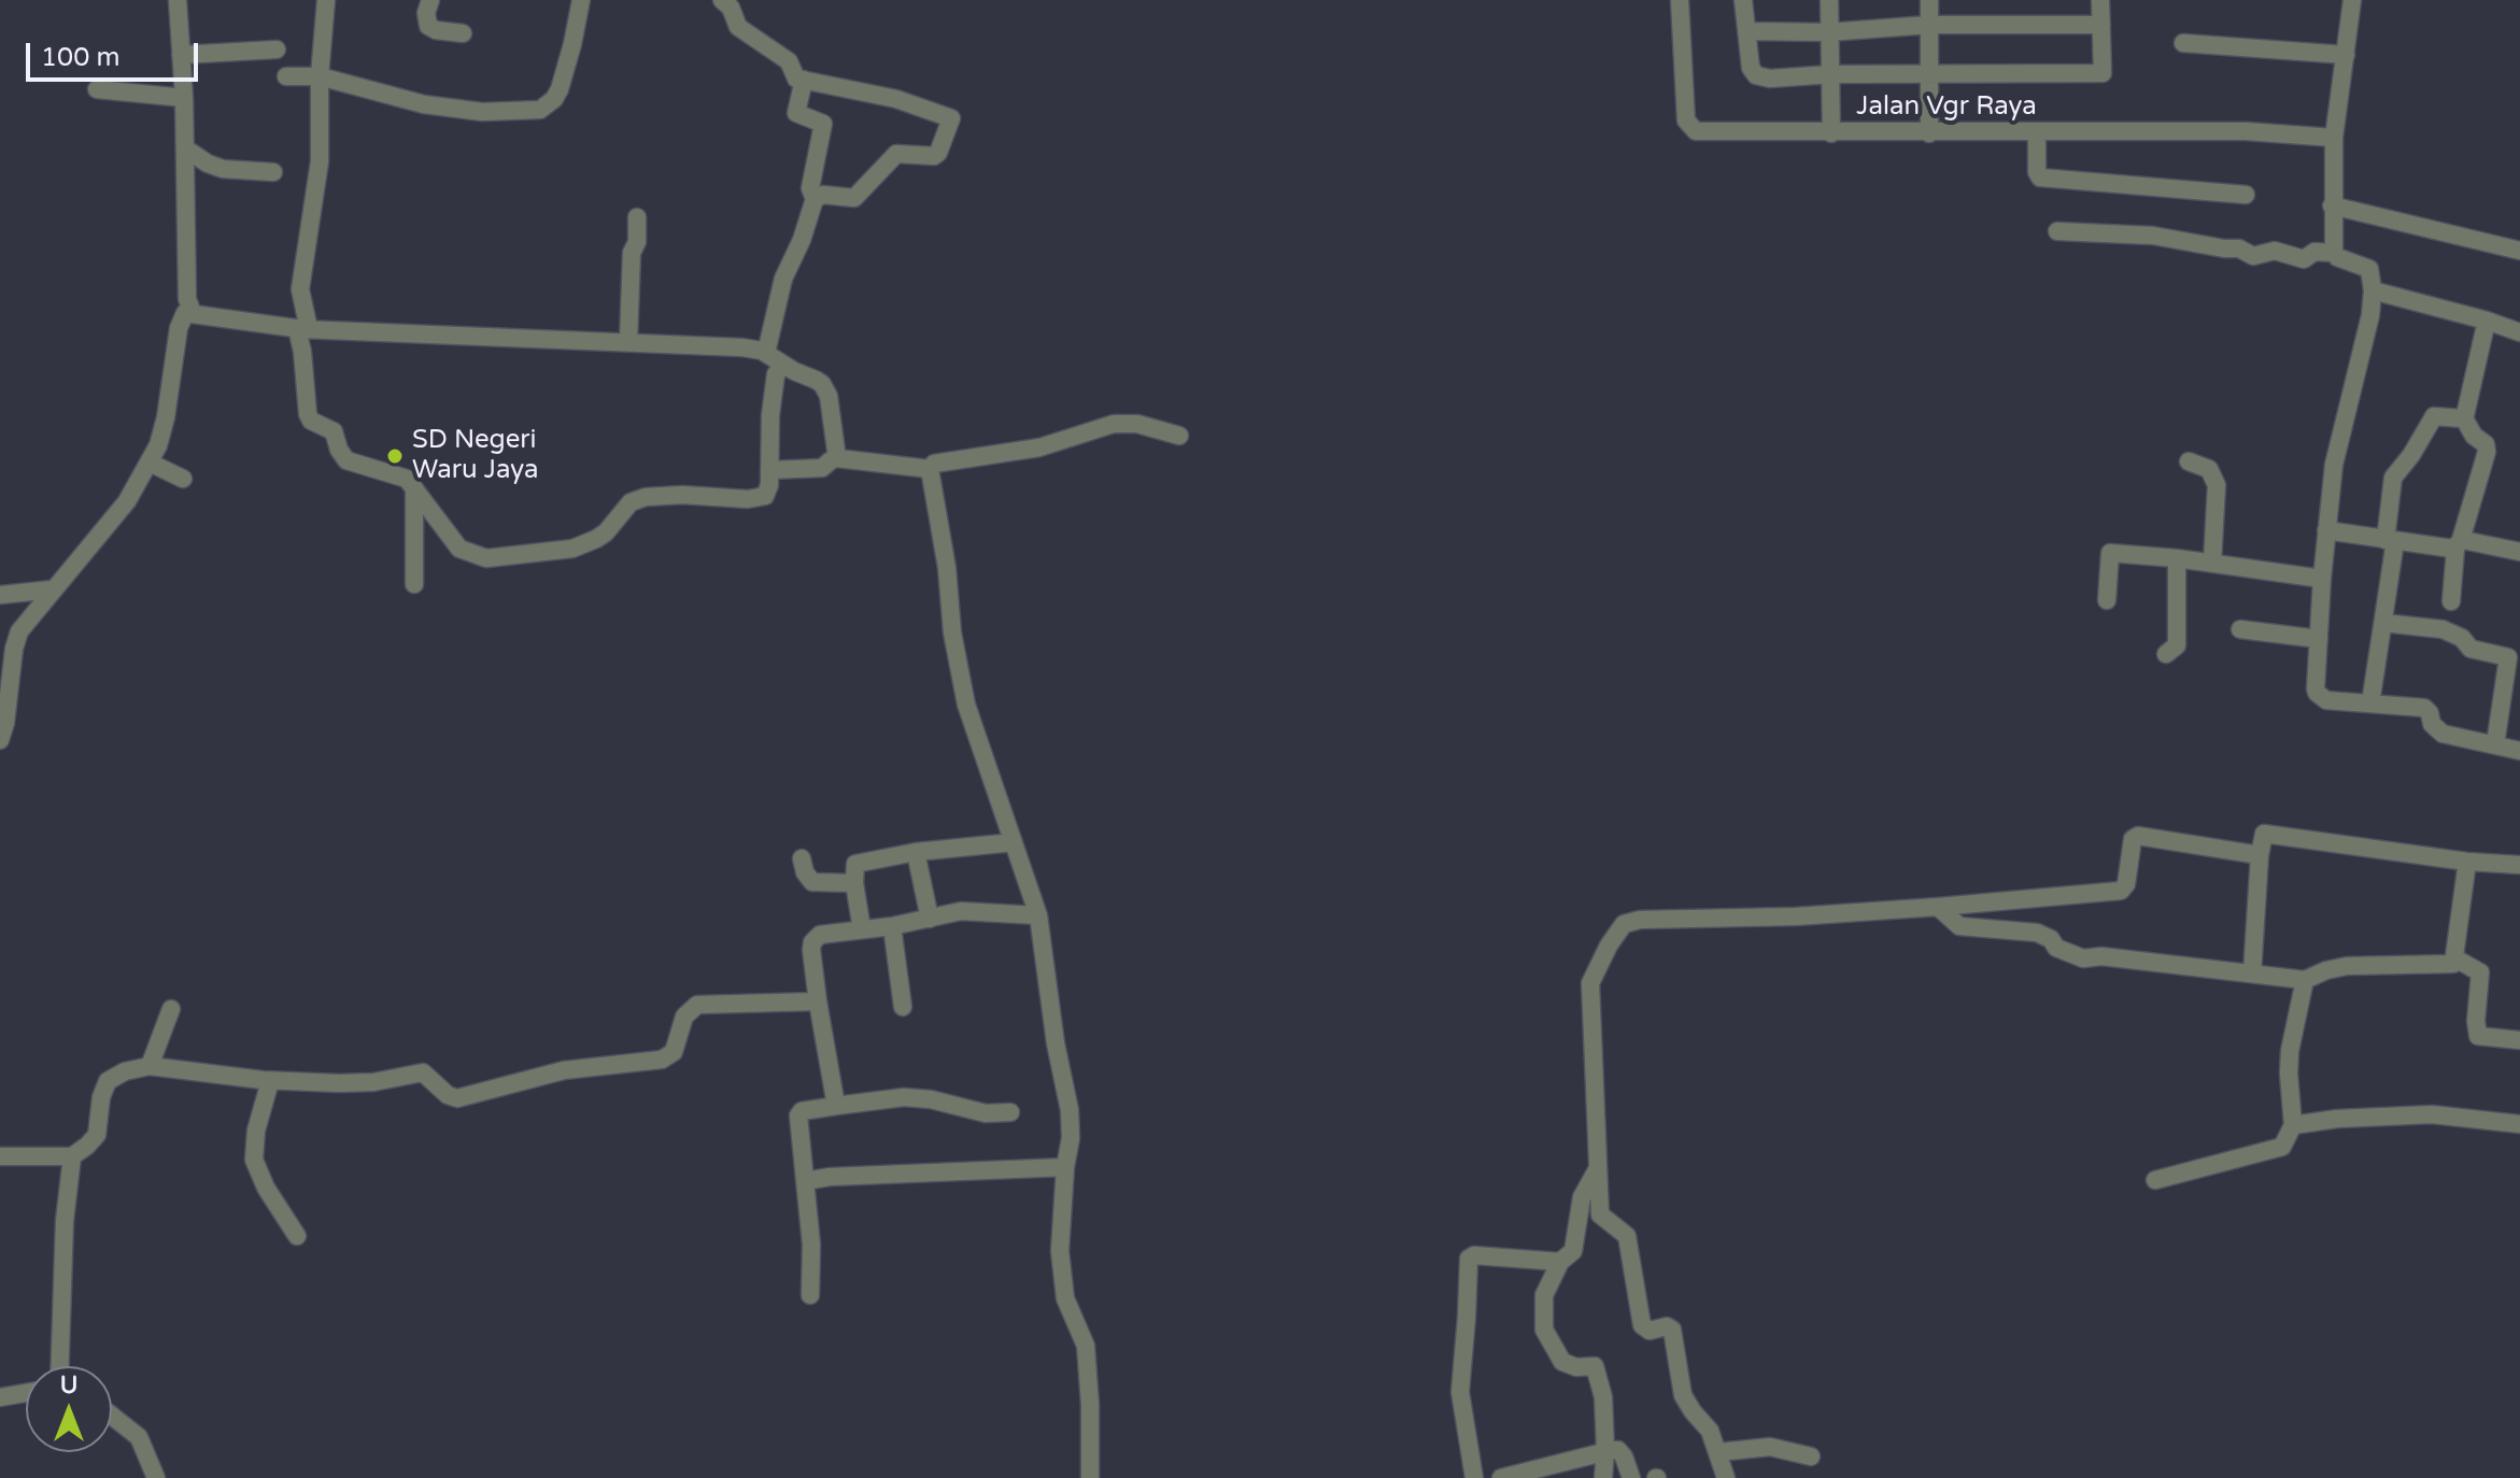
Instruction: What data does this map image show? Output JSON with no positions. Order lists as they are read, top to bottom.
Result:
{
  "streets": {
    "street": ["Jalan Vgr Raya"]
  },
  "places": ["SD Negeri Waru Jaya"],
  "scale_bar": "100 m",
  "north": "top"
}
